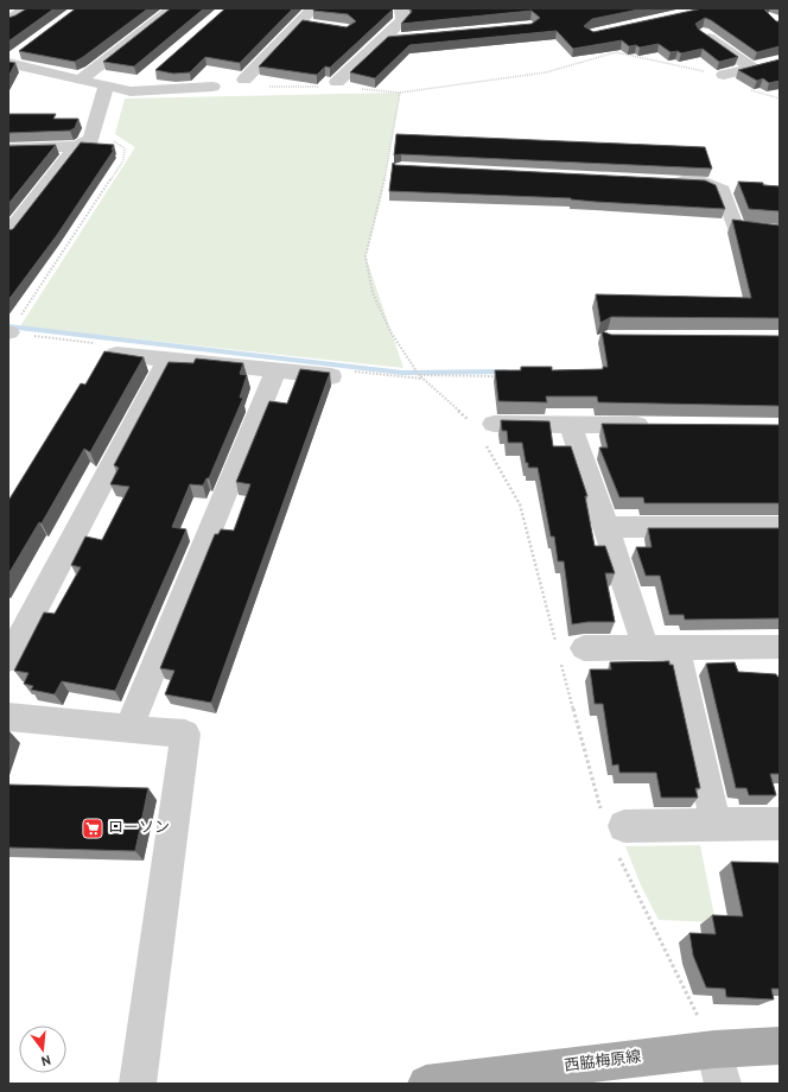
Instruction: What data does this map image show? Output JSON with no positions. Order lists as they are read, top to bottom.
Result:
{
  "streets": {
    "main road": ["西脇梅原線"]
  },
  "places": {
    "supermarket": ["ローソン"]
  },
  "north": "bottom"
}
